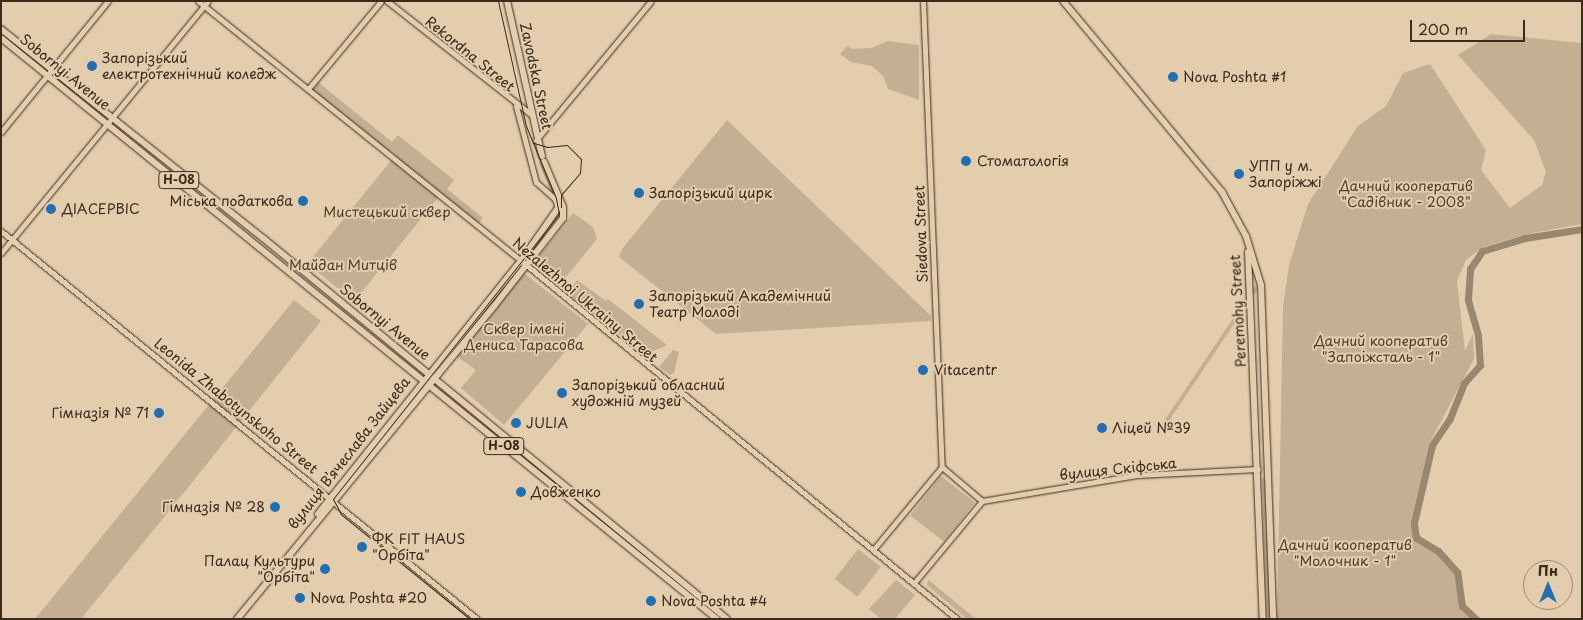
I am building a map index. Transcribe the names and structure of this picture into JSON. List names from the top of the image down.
{
  "streets": {
    "main road": [
      "Sobornyi Avenue",
      "Zavodska Street",
      "Н-08",
      "Peremohy Street",
      "вулиця Вʼячеслава Зайцева"
    ],
    "street": [
      "Rekordna Street",
      "Siedova Street",
      "Nezalezhnoi Ukrainy Street",
      "Leonida Zhabotynskoho Street",
      "вулиця Скіфська"
    ]
  },
  "crossings": [
    ["Rekordna Street", "Zavodska Street"],
    ["Rekordna Street", "вулиця Вʼячеслава Зайцева"],
    ["Sobornyi Avenue", "вулиця Вʼячеслава Зайцева"],
    ["Zavodska Street", "вулиця Вʼячеслава Зайцева"],
    ["Nezalezhnoi Ukrainy Street", "вулиця Вʼячеслава Зайцева"],
    ["Peremohy Street", "вулиця Скіфська"],
    ["Leonida Zhabotynskoho Street", "вулиця Вʼячеслава Зайцева"]
  ],
  "parks": [
    "Дачний кооператив \"Садівник - 2008\"",
    "Мистецький сквер",
    "Майдан Митців",
    "Сквер імені Дениса Тарасова",
    "Дачний кооператив \"Запоіжсталь - 1\"",
    "Дачний кооператив \"Молочник - 1\""
  ],
  "places": [
    "Запорізький електротехнічний коледж",
    "Nova Poshta #1",
    "Стоматологія",
    "УПП у м. Запоріжжі",
    "Запорізький цирк",
    "Міська податкова",
    "ДІАСЕРВІС",
    "Запорізький Академічний Театр Молоді",
    "Vitacentr",
    "Запорізький обласний художній музей",
    "Гімназія № 71",
    "JULIA",
    "Ліцей №39",
    "Довженко",
    "Гімназія № 28",
    "ФК FIT HAUS \"Орбіта\"",
    "Палац Культури \"Орбіта\"",
    "Nova Poshta #20",
    "Nova Poshta #4"
  ],
  "scale_bar": "200 m",
  "north": "top"
}
